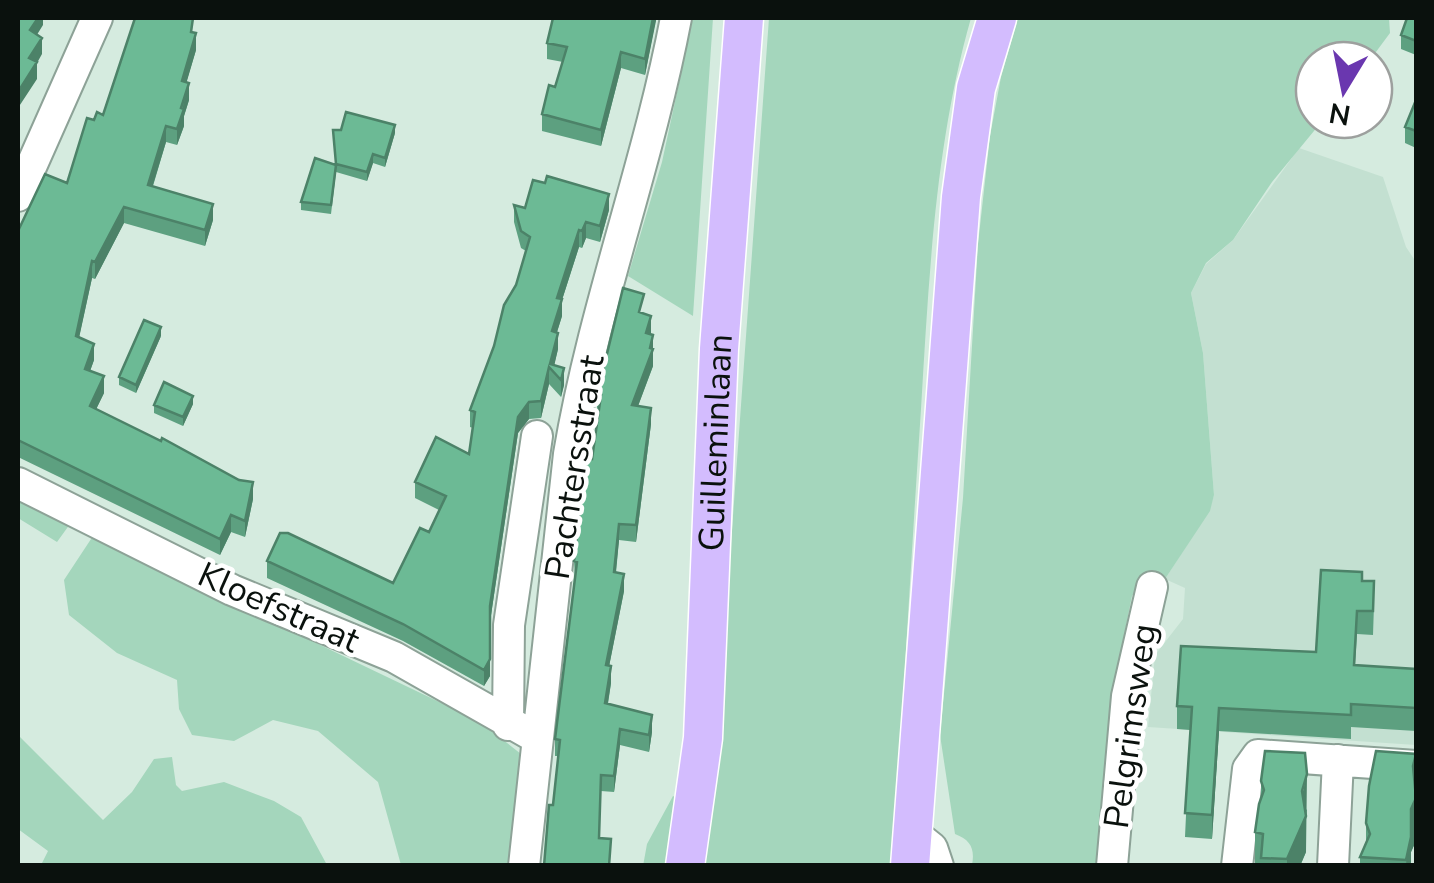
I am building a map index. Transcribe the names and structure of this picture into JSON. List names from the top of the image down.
{
  "streets": {
    "main road": ["Guilleminlaan"],
    "street": ["Pachtersstraat", "Kloefstraat", "Pelgrimsweg"]
  },
  "crossings": [
    ["Pachtersstraat", "Kloefstraat"]
  ],
  "north": "bottom"
}
